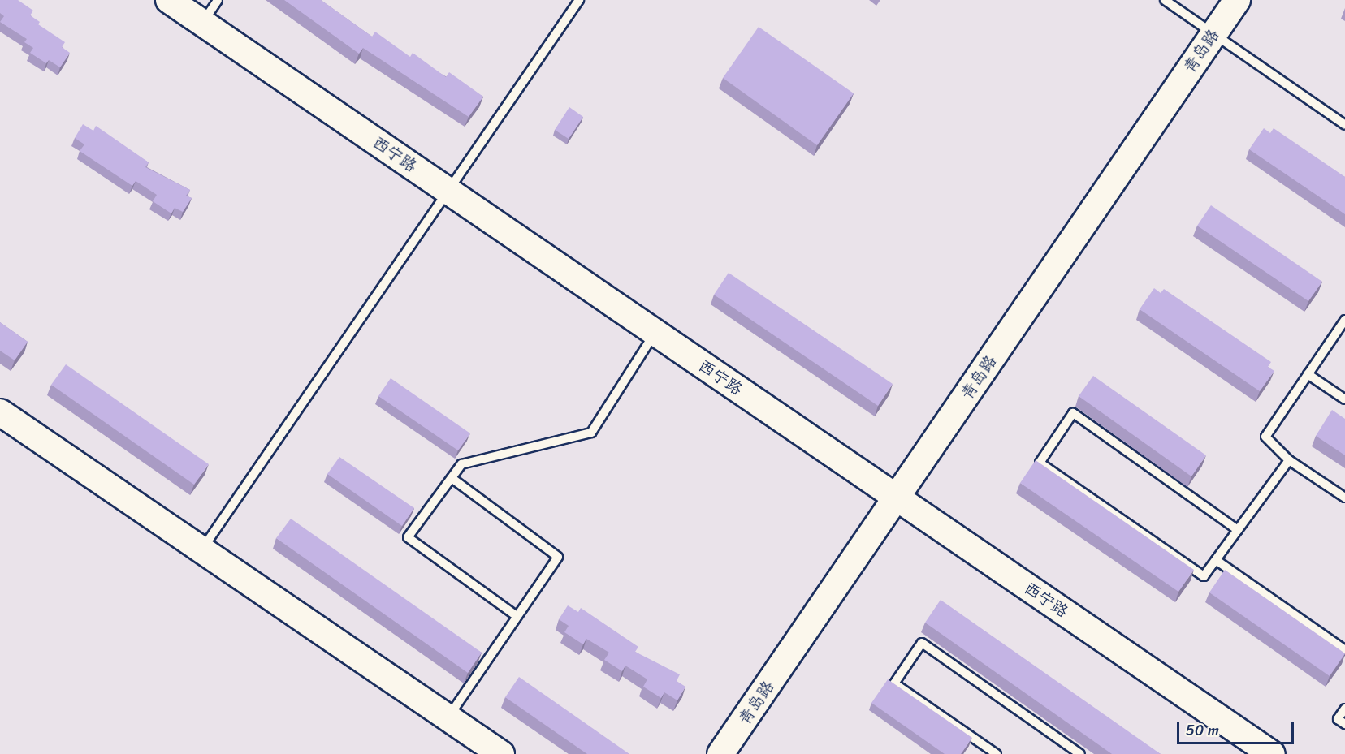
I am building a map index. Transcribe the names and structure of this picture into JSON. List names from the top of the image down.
{
  "streets": {
    "street": ["青岛路", "西宁路"]
  },
  "crossings": [
    ["青岛路", "西宁路"]
  ],
  "scale_bar": "50 m"
}
